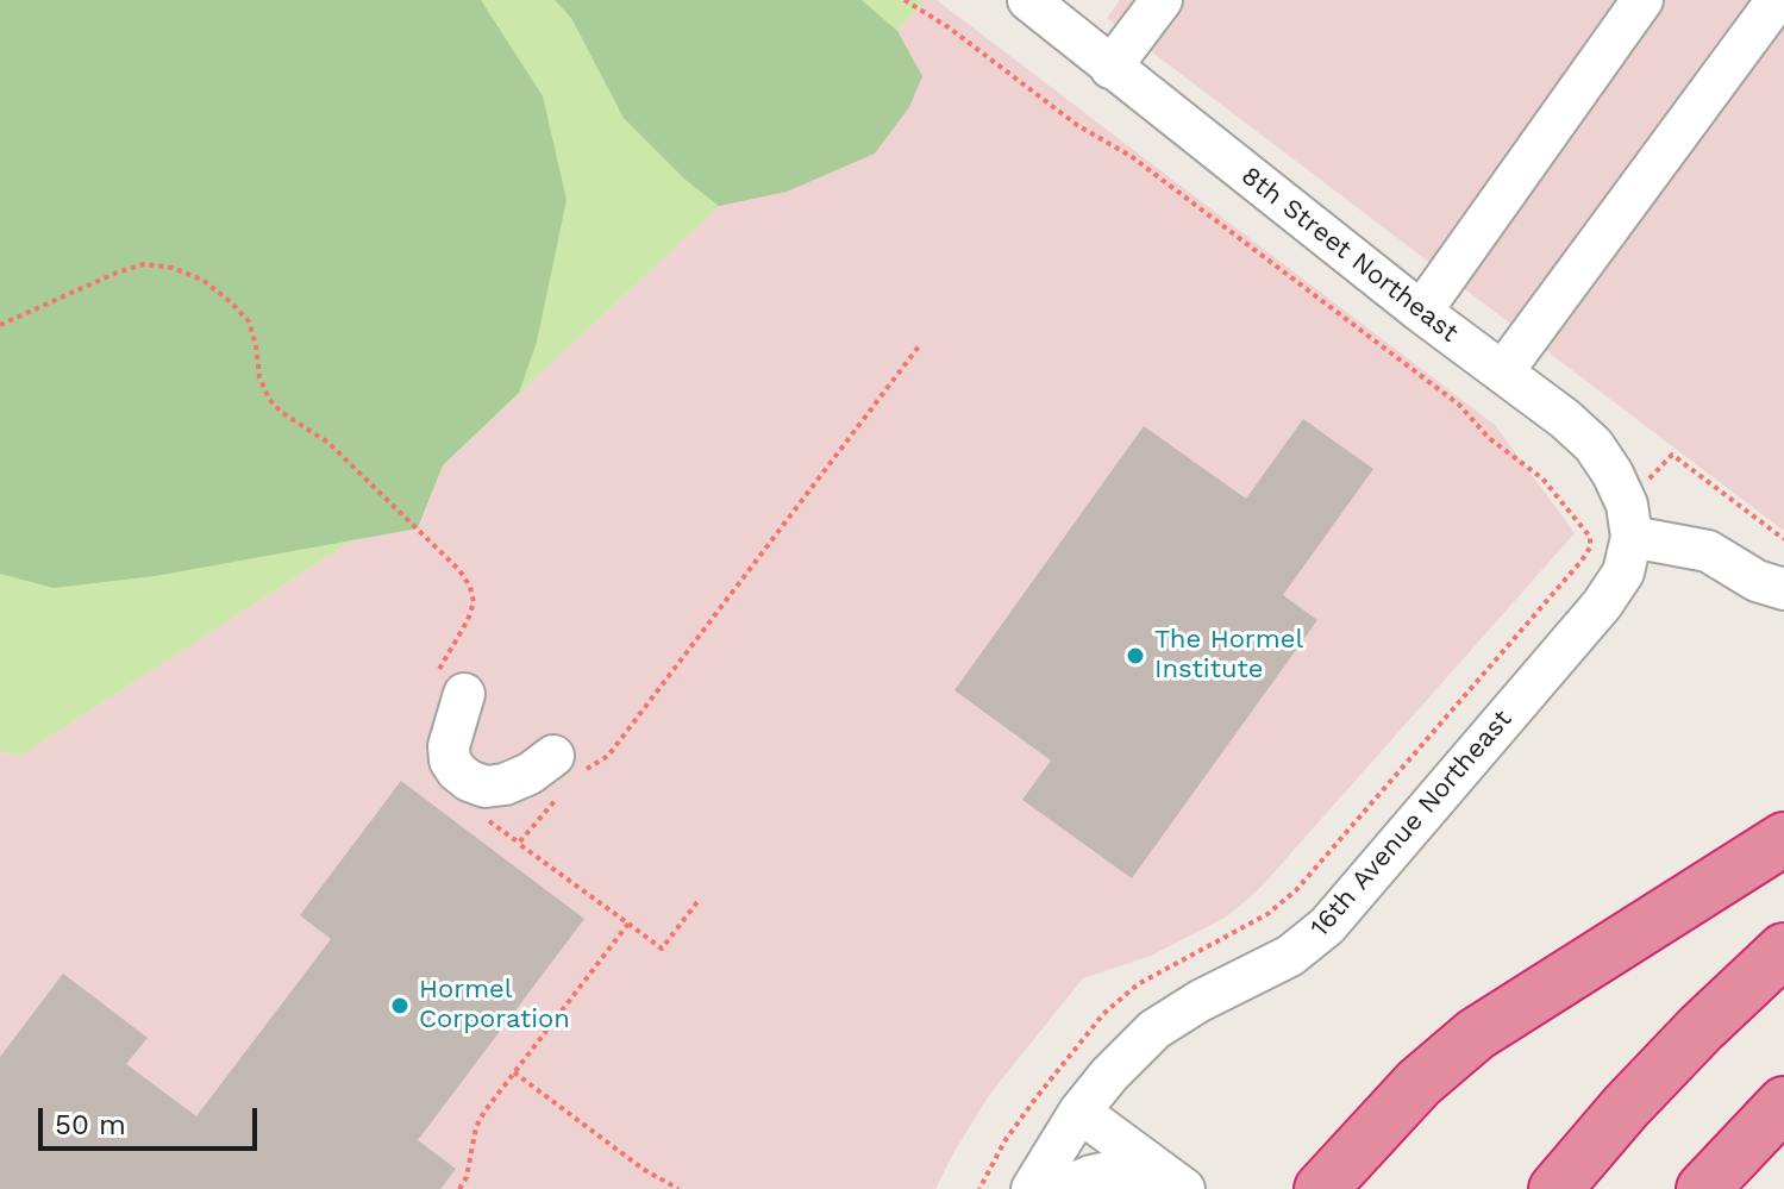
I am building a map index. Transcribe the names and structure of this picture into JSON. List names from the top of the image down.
{
  "streets": {
    "street": ["8th Street Northeast", "16th Avenue Northeast"]
  },
  "crossings": [
    ["8th Street Northeast", "16th Avenue Northeast"]
  ],
  "places": ["The Hormel Institute", "Hormel Corporation"],
  "scale_bar": "50 m"
}
